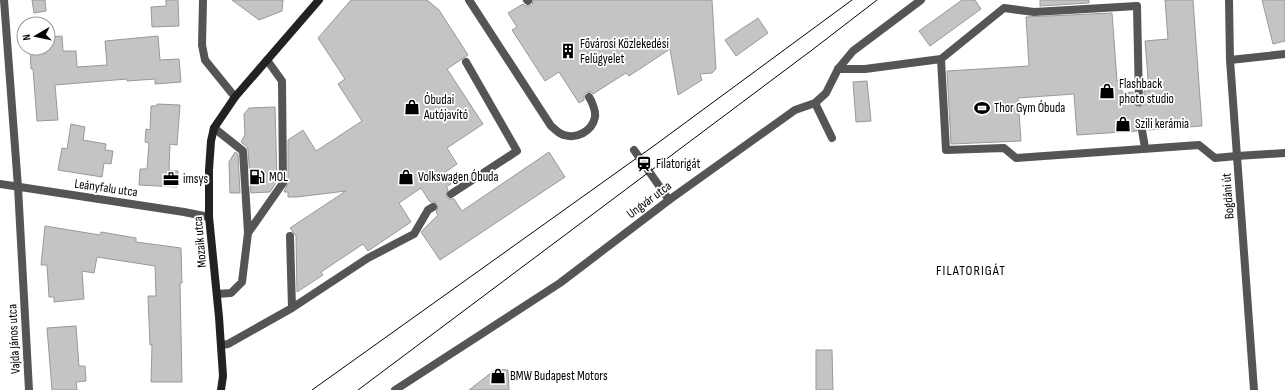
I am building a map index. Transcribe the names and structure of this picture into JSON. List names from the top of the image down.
{
  "streets": {
    "street": [
      "Leányfalu utca",
      "Bogdáni út",
      "Ungvár utca",
      "Mozaik utca",
      "Vajda János utca"
    ]
  },
  "crossings": [
    ["Leányfalu utca", "Mozaik utca"],
    ["Leányfalu utca", "Vajda János utca"]
  ],
  "districts": ["FILATORIGÁT"],
  "places": {
    "building": ["Fővárosi Közlekedési Felügyelet"],
    "shop": [
      "Flashback photo studio",
      "Óbudai Autójavító",
      "Szili kerámia",
      "Volkswagen Óbuda",
      "BMW Budapest Motors"
    ],
    "sports": ["Thor Gym Óbuda"],
    "station": ["Filatorigát"],
    "fuel station": ["MOL"],
    "office": ["imsys"]
  },
  "north": "left"
}
